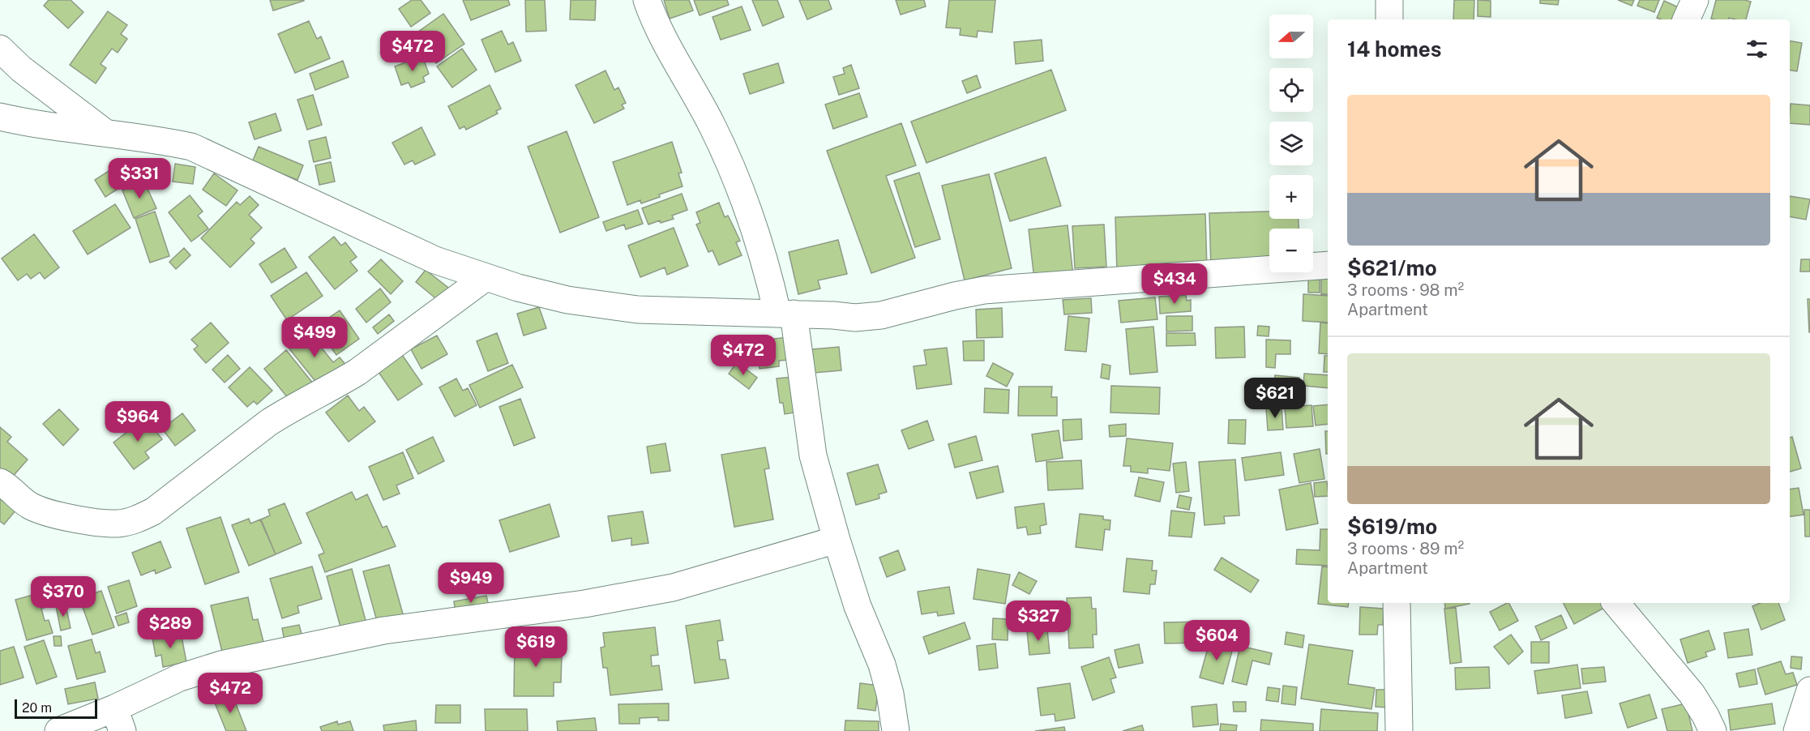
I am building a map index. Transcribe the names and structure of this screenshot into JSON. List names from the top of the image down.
{
  "scale_bar": "20 m",
  "north": "left",
  "page": {
    "map_buttons": ["+", "−"],
    "heading": "14 homes",
    "price": [
      "$472",
      "$331",
      "$434",
      "$499",
      "$472",
      "$621",
      "$964",
      "$949",
      "$370",
      "$327",
      "$289",
      "$604",
      "$619",
      "$472"
    ],
    "list": [
      {
        "name": "$621/mo",
        "note": "3 rooms · 98 m² · Apartment"
      },
      {
        "name": "$619/mo",
        "note": "3 rooms · 89 m² · Apartment"
      }
    ],
    "scale": "20 m"
  }
}
